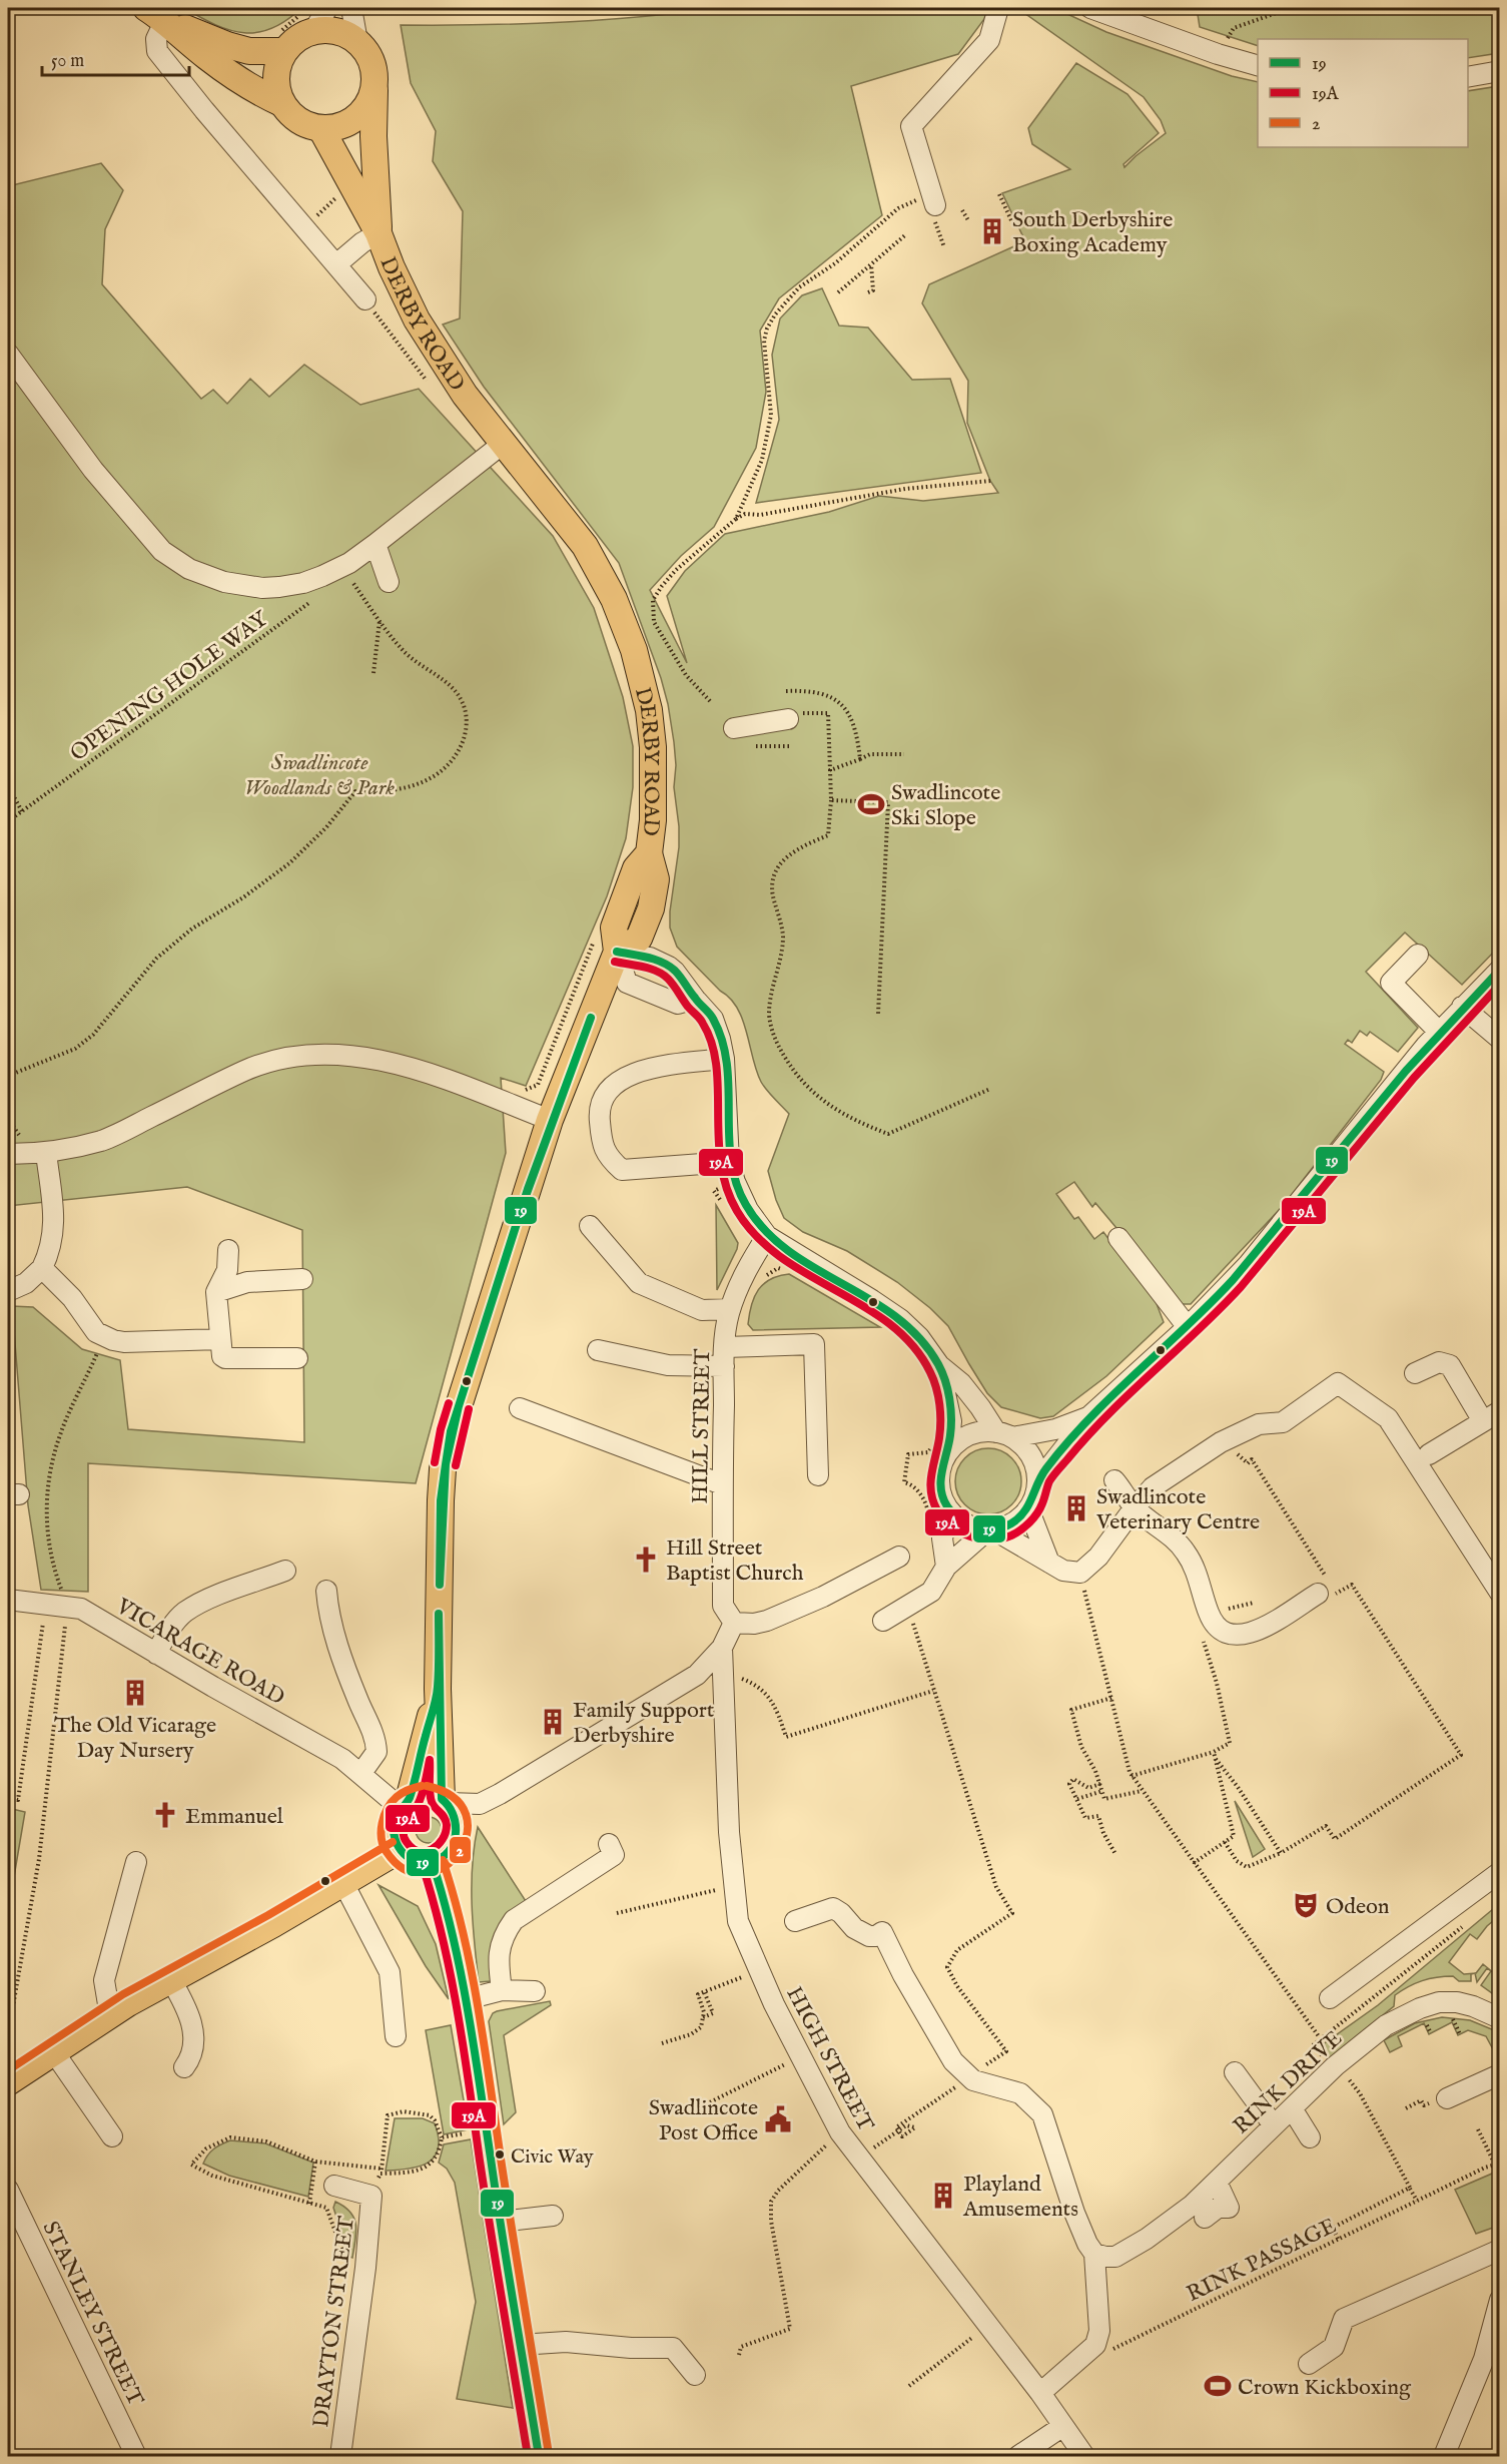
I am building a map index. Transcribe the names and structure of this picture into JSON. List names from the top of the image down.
{
  "streets": {
    "main road": ["DERBY ROAD"],
    "street": [
      "HILL STREET",
      "VICARAGE ROAD",
      "HIGH STREET",
      "RINK DRIVE",
      "STANLEY STREET",
      "DRAYTON STREET"
    ],
    "path": ["OPENING HOLE WAY", "RINK PASSAGE"]
  },
  "crossings": [
    ["DERBY ROAD", "VICARAGE ROAD"]
  ],
  "parks": ["Swadlincote Woodlands & Park"],
  "places": {
    "building": [
      "South Derbyshire Boxing Academy",
      "Swadlincote Veterinary Centre",
      "The Old Vicarage Day Nursery",
      "Family Support Derbyshire",
      "Playland Amusements"
    ],
    "sports": ["Swadlincote Ski Slope", "Crown Kickboxing"],
    "church": ["Hill Street Baptist Church", "Emmanuel"],
    "theatre": ["Odeon"],
    "public building": ["Swadlincote Post Office"],
    "other": ["Civic Way"]
  },
  "lines": ["transit line 19", "transit line 19A", "transit line 2"],
  "legend": ["19", "19A", "2"],
  "scale_bar": "50 m"
}
